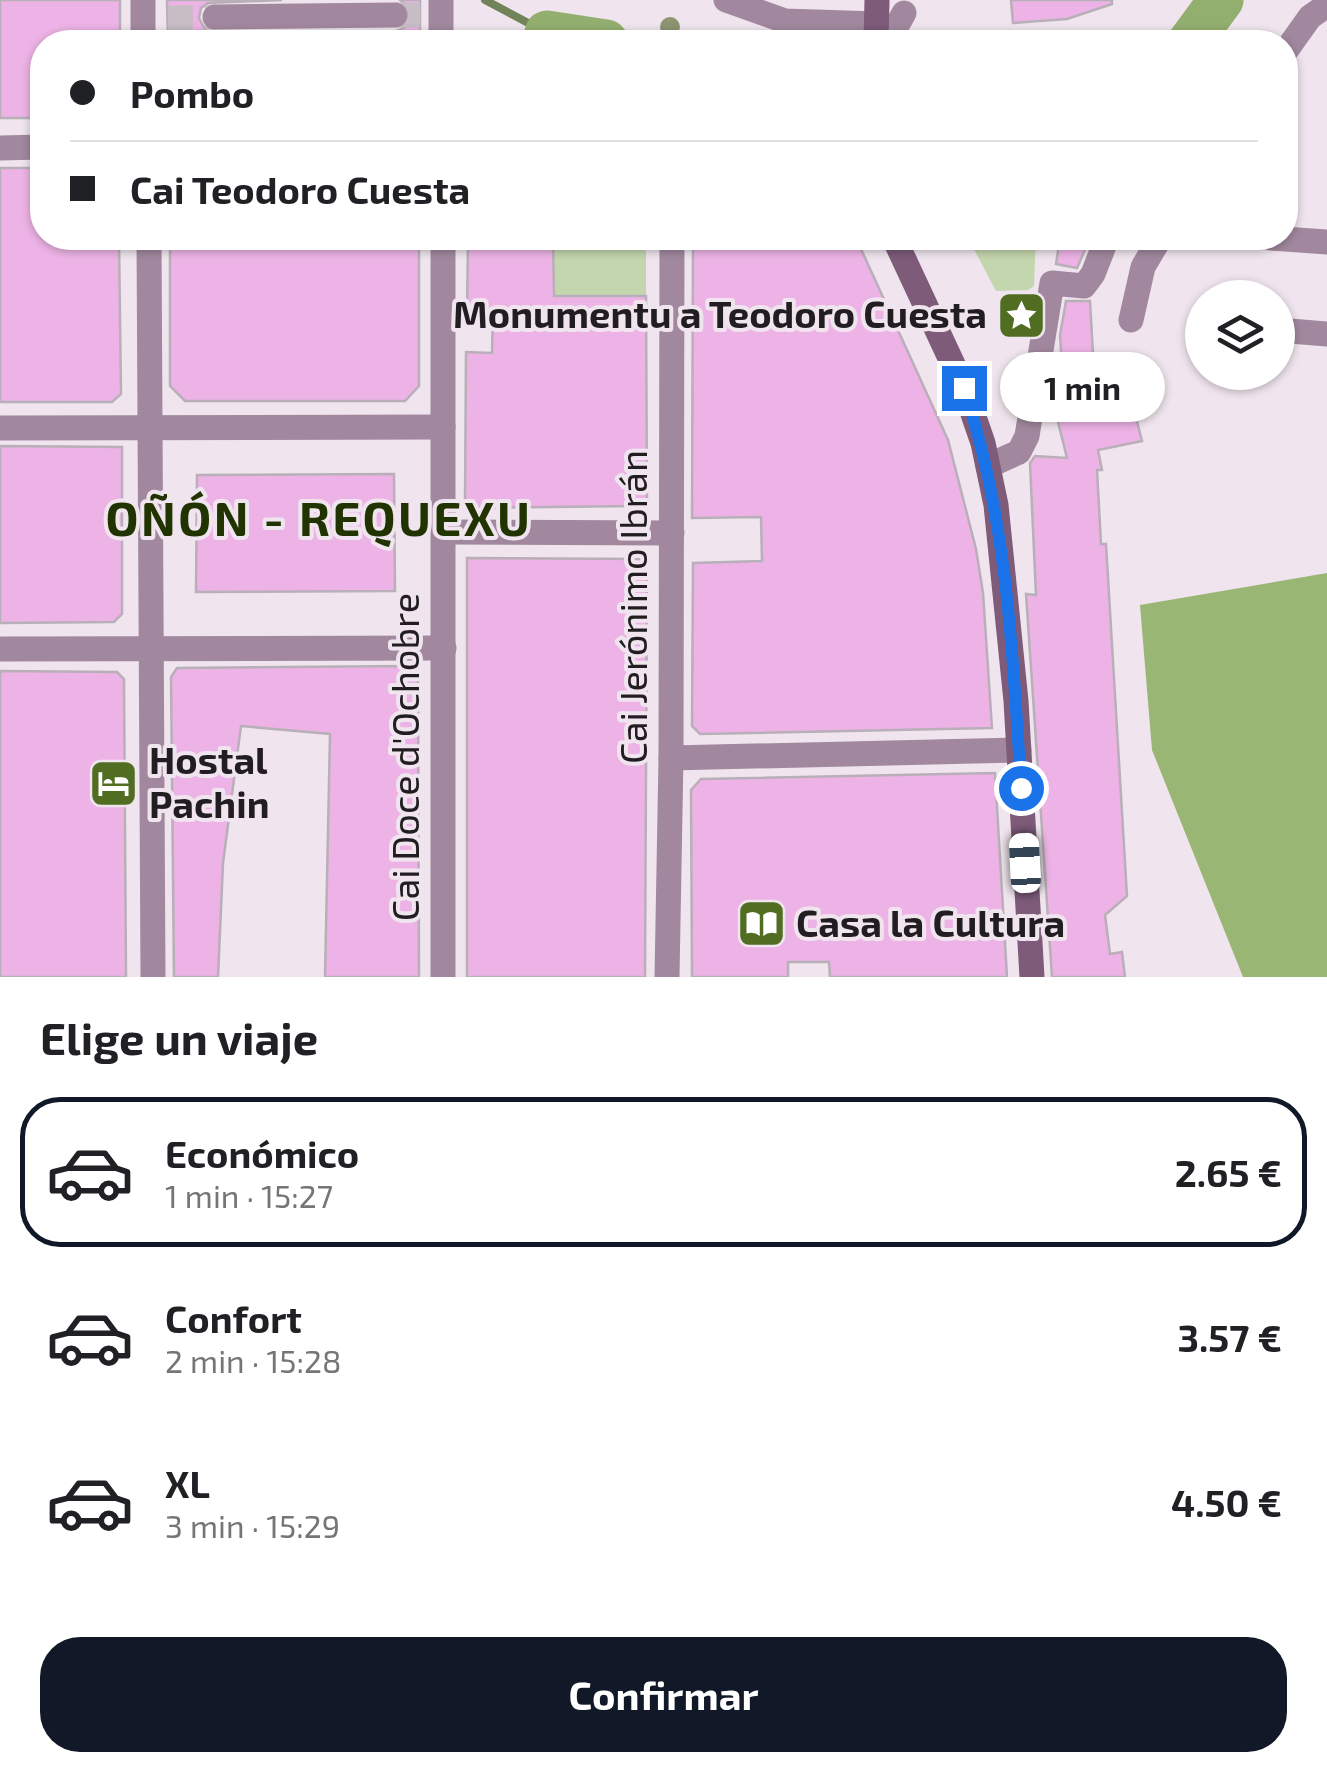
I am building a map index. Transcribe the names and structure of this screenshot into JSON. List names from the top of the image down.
{
  "streets": {
    "street": ["Cai Jerónimo Ibrán", "Cai Doce d'Ochobre"]
  },
  "districts": ["OÑÓN - REQUEXU"],
  "places": {
    "place": ["Monumentu a Teodoro Cuesta"],
    "hotel": ["Hostal Pachin"],
    "library": ["Casa la Cultura"]
  },
  "page": {
    "banner": ["Pombo", "Cai Teodoro Cuesta"],
    "bubble": "1 min",
    "heading": "Elige un viaje",
    "list": [
      {
        "name": "Económico",
        "note": "1 min · 15:27",
        "value": "2.65 €"
      },
      {
        "name": "Confort",
        "note": "2 min · 15:28",
        "value": "3.57 €"
      },
      {
        "name": "XL",
        "note": "3 min · 15:29",
        "value": "4.50 €"
      }
    ],
    "buttons": "Confirmar"
  }
}
